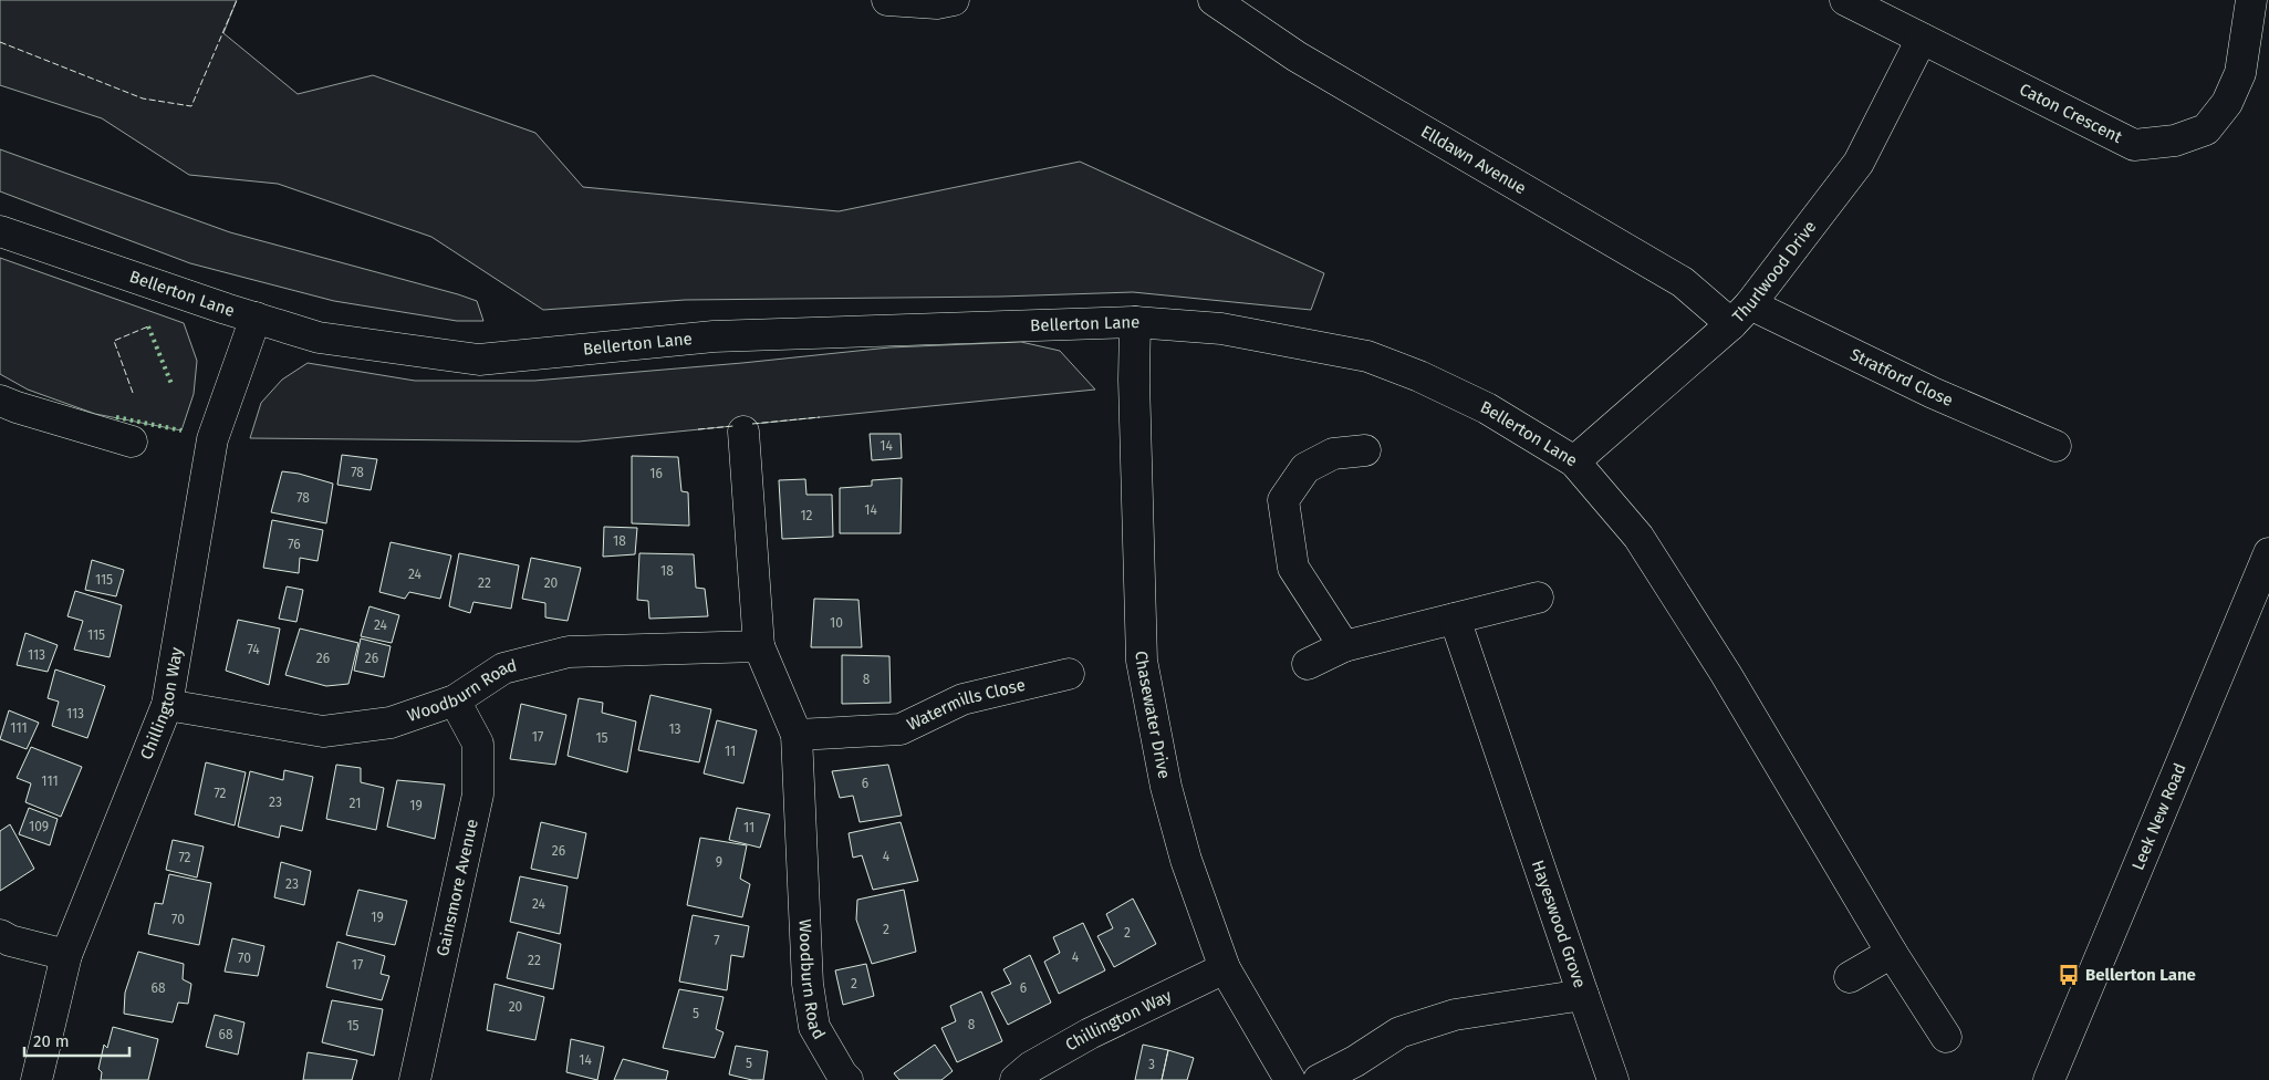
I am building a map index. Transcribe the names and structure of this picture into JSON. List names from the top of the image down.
{
  "streets": {
    "main road": [
      "Caton Crescent",
      "Elldawn Avenue",
      "Thurlwood Drive",
      "Bellerton Lane",
      "Stratford Close",
      "Woodburn Road",
      "Chillington Way",
      "Watermills Close",
      "Chasewater Drive",
      "Leek New Road",
      "Gainsmore Avenue",
      "Hayeswood Grove"
    ]
  },
  "crossings": [
    ["Caton Crescent", "Thurlwood Drive"],
    ["Elldawn Avenue", "Thurlwood Drive"],
    ["Elldawn Avenue", "Stratford Close"],
    ["Thurlwood Drive", "Bellerton Lane"],
    ["Thurlwood Drive", "Stratford Close"],
    ["Bellerton Lane", "Chillington Way"],
    ["Bellerton Lane", "Chasewater Drive"],
    ["Woodburn Road", "Chillington Way"],
    ["Woodburn Road", "Watermills Close"],
    ["Woodburn Road", "Gainsmore Avenue"],
    ["Chillington Way", "Chasewater Drive"]
  ],
  "places": {
    "bus stop": ["Bellerton Lane"]
  },
  "house_numbers": [
    "14",
    "78",
    "16",
    "78",
    "14",
    "12",
    "18",
    "76",
    "18",
    "24",
    "115",
    "22",
    "20",
    "10",
    "24",
    "115",
    "74",
    "113",
    "26",
    "26",
    "8",
    "113",
    "111",
    "13",
    "17",
    "15",
    "11",
    "111",
    "6",
    "72",
    "23",
    "21",
    "19",
    "109",
    "11",
    "26",
    "4",
    "72",
    "9",
    "23",
    "24",
    "19",
    "70",
    "2",
    "2",
    "7",
    "4",
    "70",
    "22",
    "17",
    "2",
    "68",
    "6",
    "20",
    "5",
    "8",
    "15",
    "68",
    "14",
    "5",
    "3"
  ],
  "scale_bar": "20 m"
}
